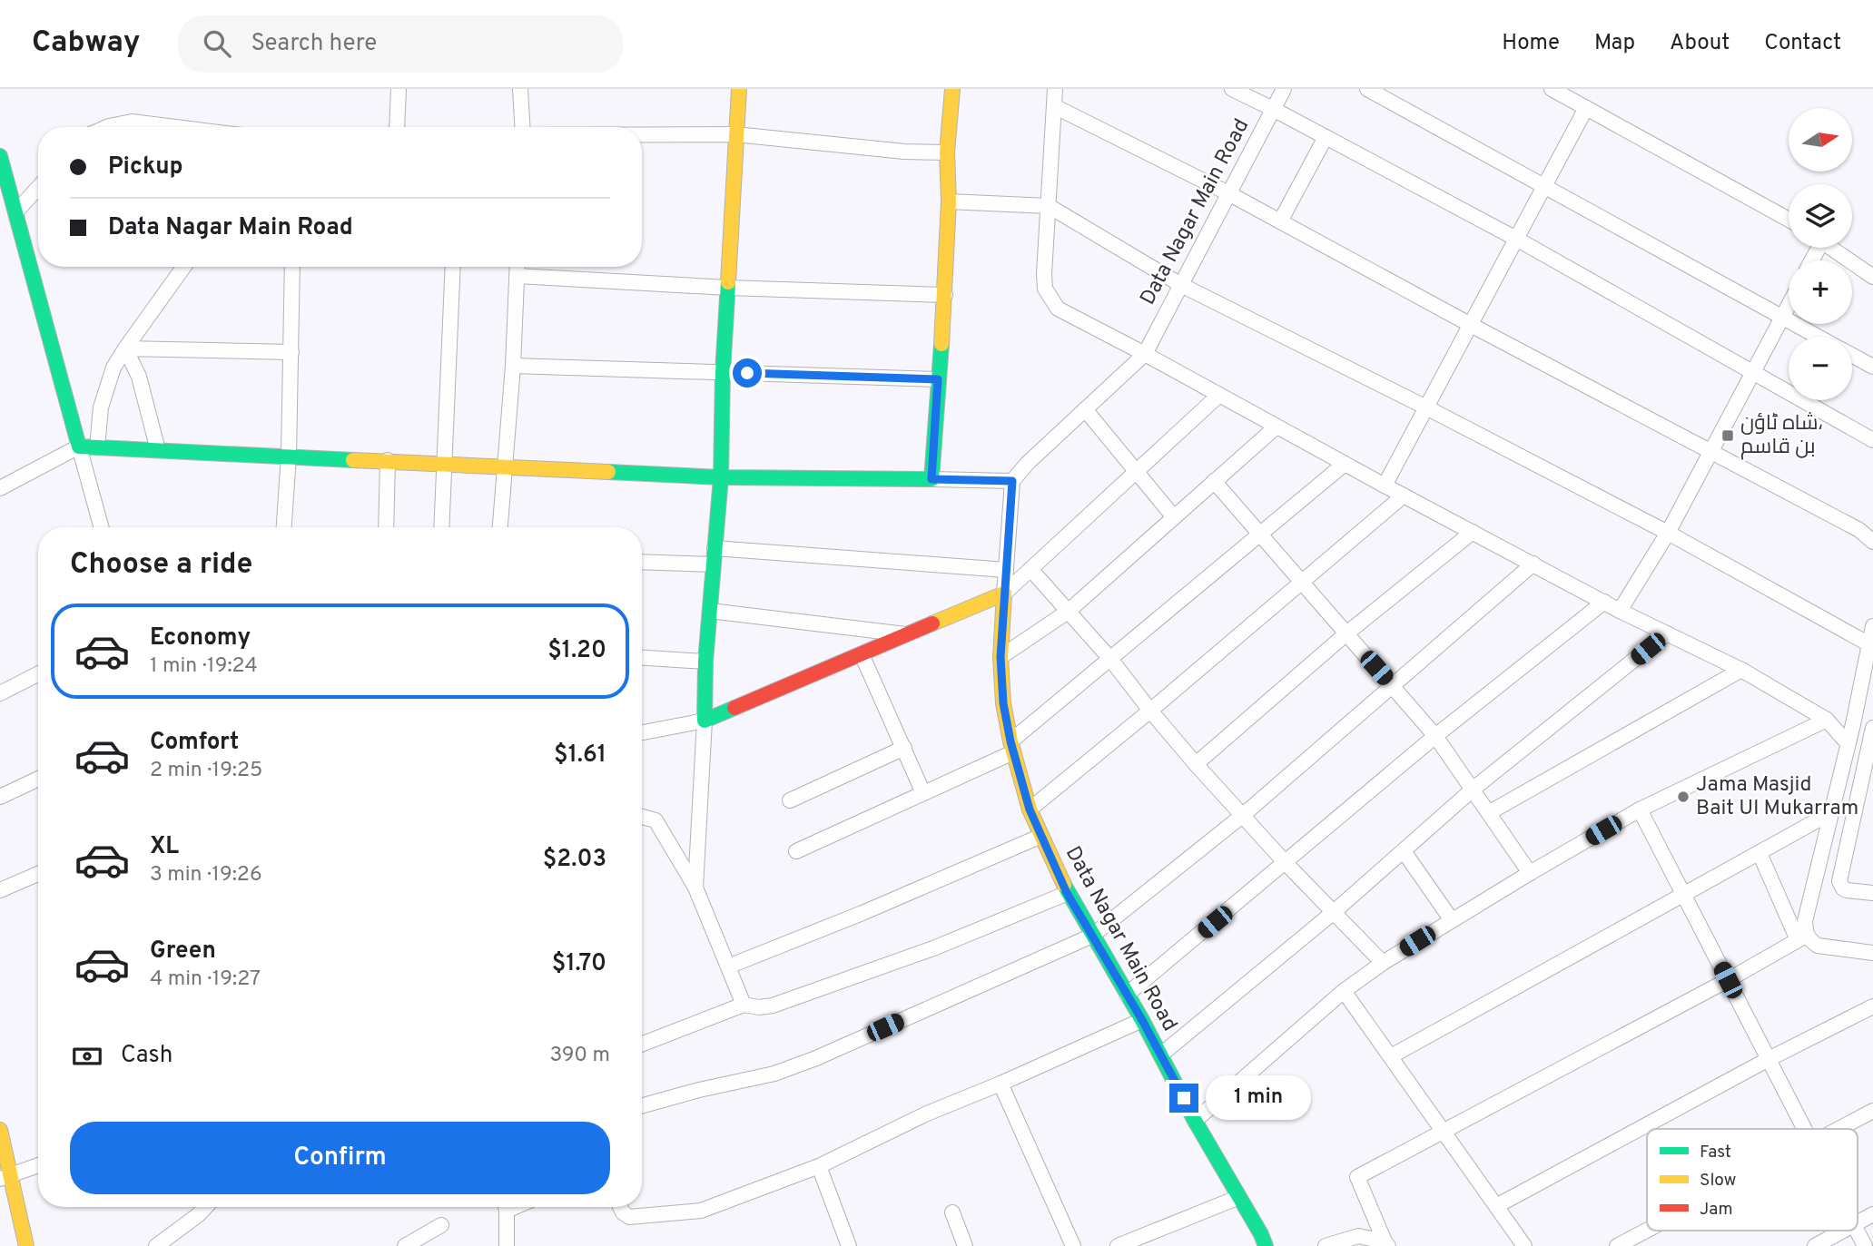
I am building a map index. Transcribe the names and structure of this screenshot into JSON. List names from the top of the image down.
{
  "streets": {
    "street": ["Data Nagar Main Road"]
  },
  "places": {
    "transit": ["شاہ ٹاؤن، بن قاسم"],
    "other": ["Jama Masjid Bait Ul Mukarram"]
  },
  "legend": ["Fast", "Slow", "Jam"],
  "north": "right",
  "page": {
    "header": "Cabway",
    "search": "Search here",
    "nav": [
      "Home",
      "Map",
      "About",
      "Contact"
    ],
    "map_buttons": ["+", "−"],
    "banner": ["Pickup", "Data Nagar Main Road"],
    "heading": "Choose a ride",
    "list": [
      {
        "name": "Economy",
        "note": "1 min · 19:24",
        "value": "$1.20"
      },
      {
        "name": "Comfort",
        "note": "2 min · 19:25",
        "value": "$1.61"
      },
      {
        "name": "XL",
        "note": "3 min · 19:26",
        "value": "$2.03"
      },
      {
        "name": "Green",
        "note": "4 min · 19:27",
        "value": "$1.70"
      }
    ],
    "pay": ["Cash", "390 m"],
    "bubble": "1 min",
    "buttons": "Confirm"
  }
}
